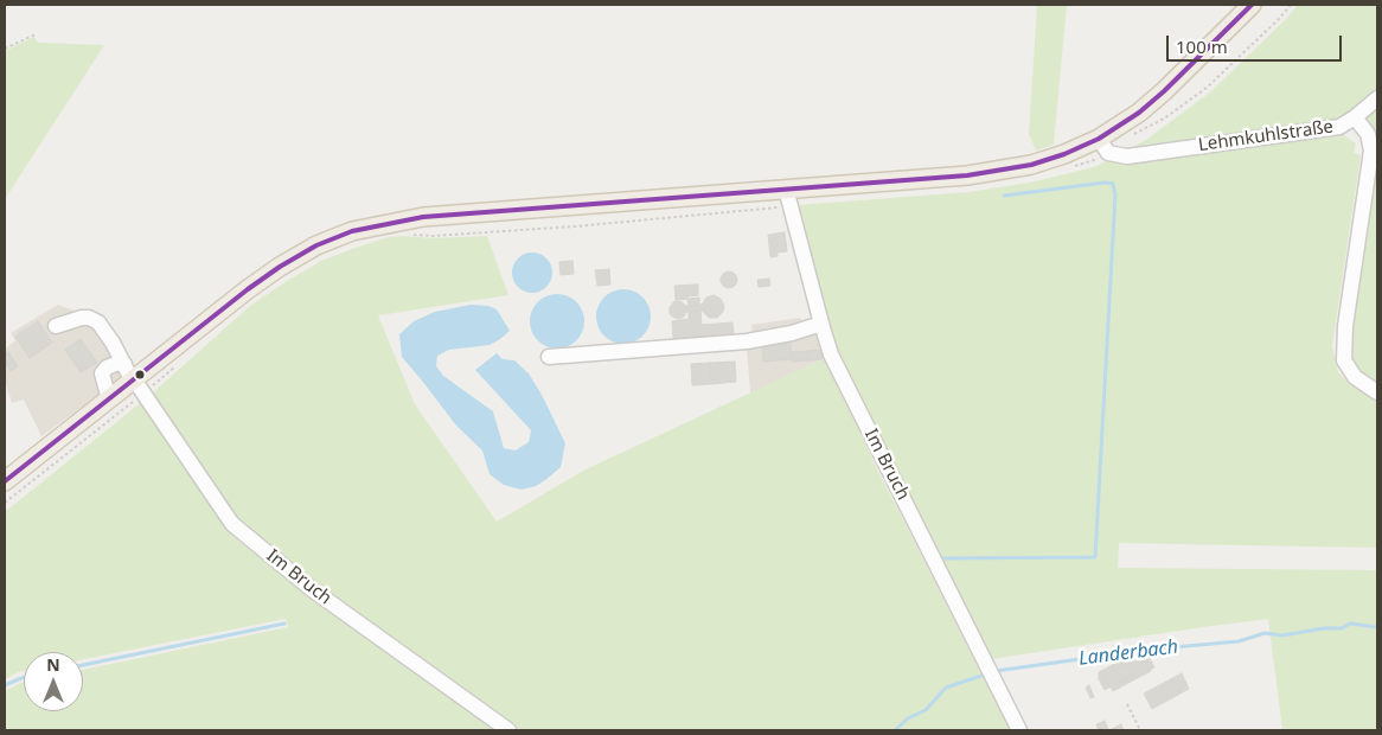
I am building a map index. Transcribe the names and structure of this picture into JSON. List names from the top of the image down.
{
  "streets": {
    "street": ["Lehmkuhlstraße", "Im Bruch"]
  },
  "water": ["Landerbach"],
  "scale_bar": "100 m",
  "north": "top"
}
